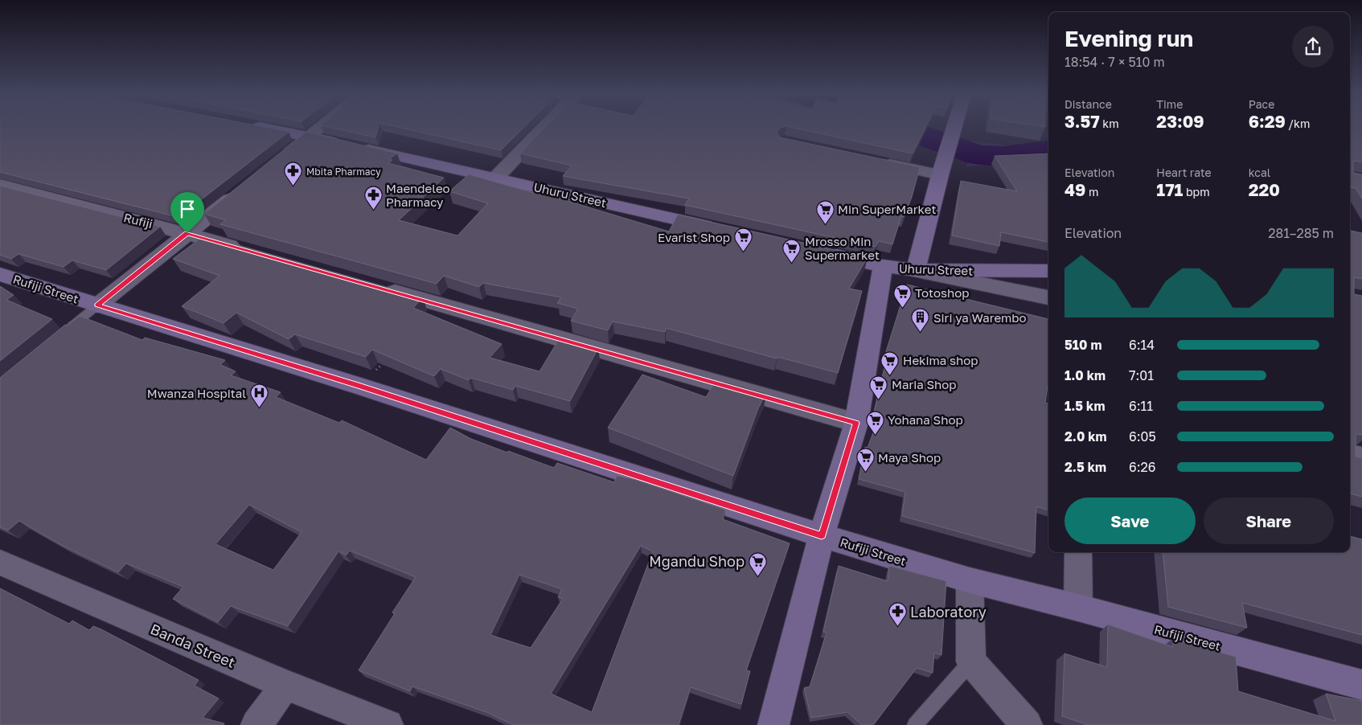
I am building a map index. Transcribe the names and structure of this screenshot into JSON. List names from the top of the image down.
{
  "streets": {
    "street": [
      "Uhuru Street",
      "Rufiji",
      "Rufiji Street",
      "Banda Street"
    ]
  },
  "places": {
    "pharmacy": ["Mbita Pharmacy", "Maendeleo Pharmacy", "Laboratory"],
    "supermarket": [
      "Min SuperMarket",
      "Evarist Shop",
      "Mrosso Min Supermarket",
      "Totoshop",
      "Hekima shop",
      "Maria Shop",
      "Yohana Shop",
      "Maya Shop",
      "Mgandu Shop"
    ],
    "building": ["Siri ya Warembo"],
    "hospital": ["Mwanza Hospital"]
  },
  "page": {
    "heading": ["Evening run", "18:54 · 7 × 510 m"],
    "stats": [
      ["Distance", "3.57 km"],
      ["Time", "23:09"],
      ["Pace", "6:29 /km"],
      ["Elevation", "49 m"],
      ["Heart rate", "171 bpm"],
      ["kcal", "220"]
    ],
    "chart": ["Elevation", "281–285 m"],
    "list": [
      {
        "name": "510 m",
        "note": "6:14"
      },
      {
        "name": "1.0 km",
        "note": "7:01"
      },
      {
        "name": "1.5 km",
        "note": "6:11"
      },
      {
        "name": "2.0 km",
        "note": "6:05"
      },
      {
        "name": "2.5 km",
        "note": "6:26"
      }
    ],
    "buttons": ["Save", "Share"]
  }
}
